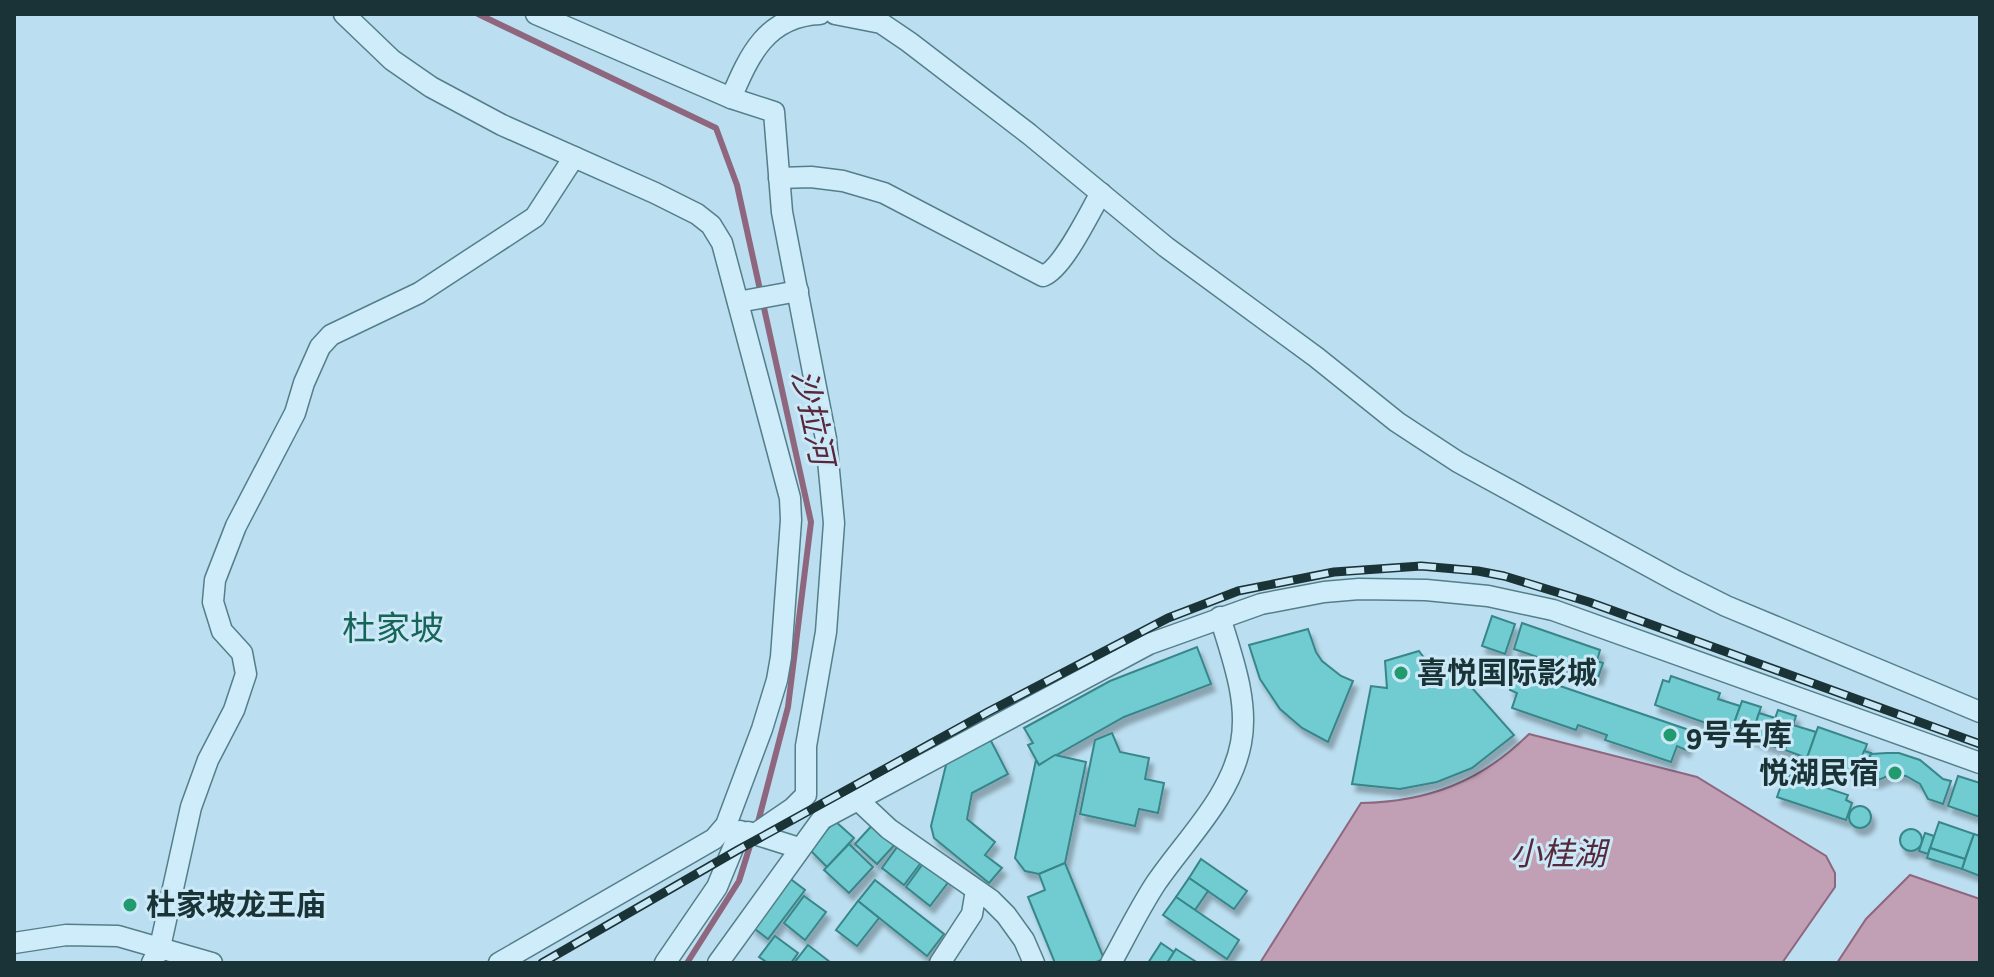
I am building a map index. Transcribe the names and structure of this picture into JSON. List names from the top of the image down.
{
  "districts": ["杜家坡"],
  "water": ["沙拉河", "小桂湖"],
  "places": [
    "喜悦国际影城",
    "9号车库",
    "悦湖民宿",
    "杜家坡龙王庙"
  ]
}
